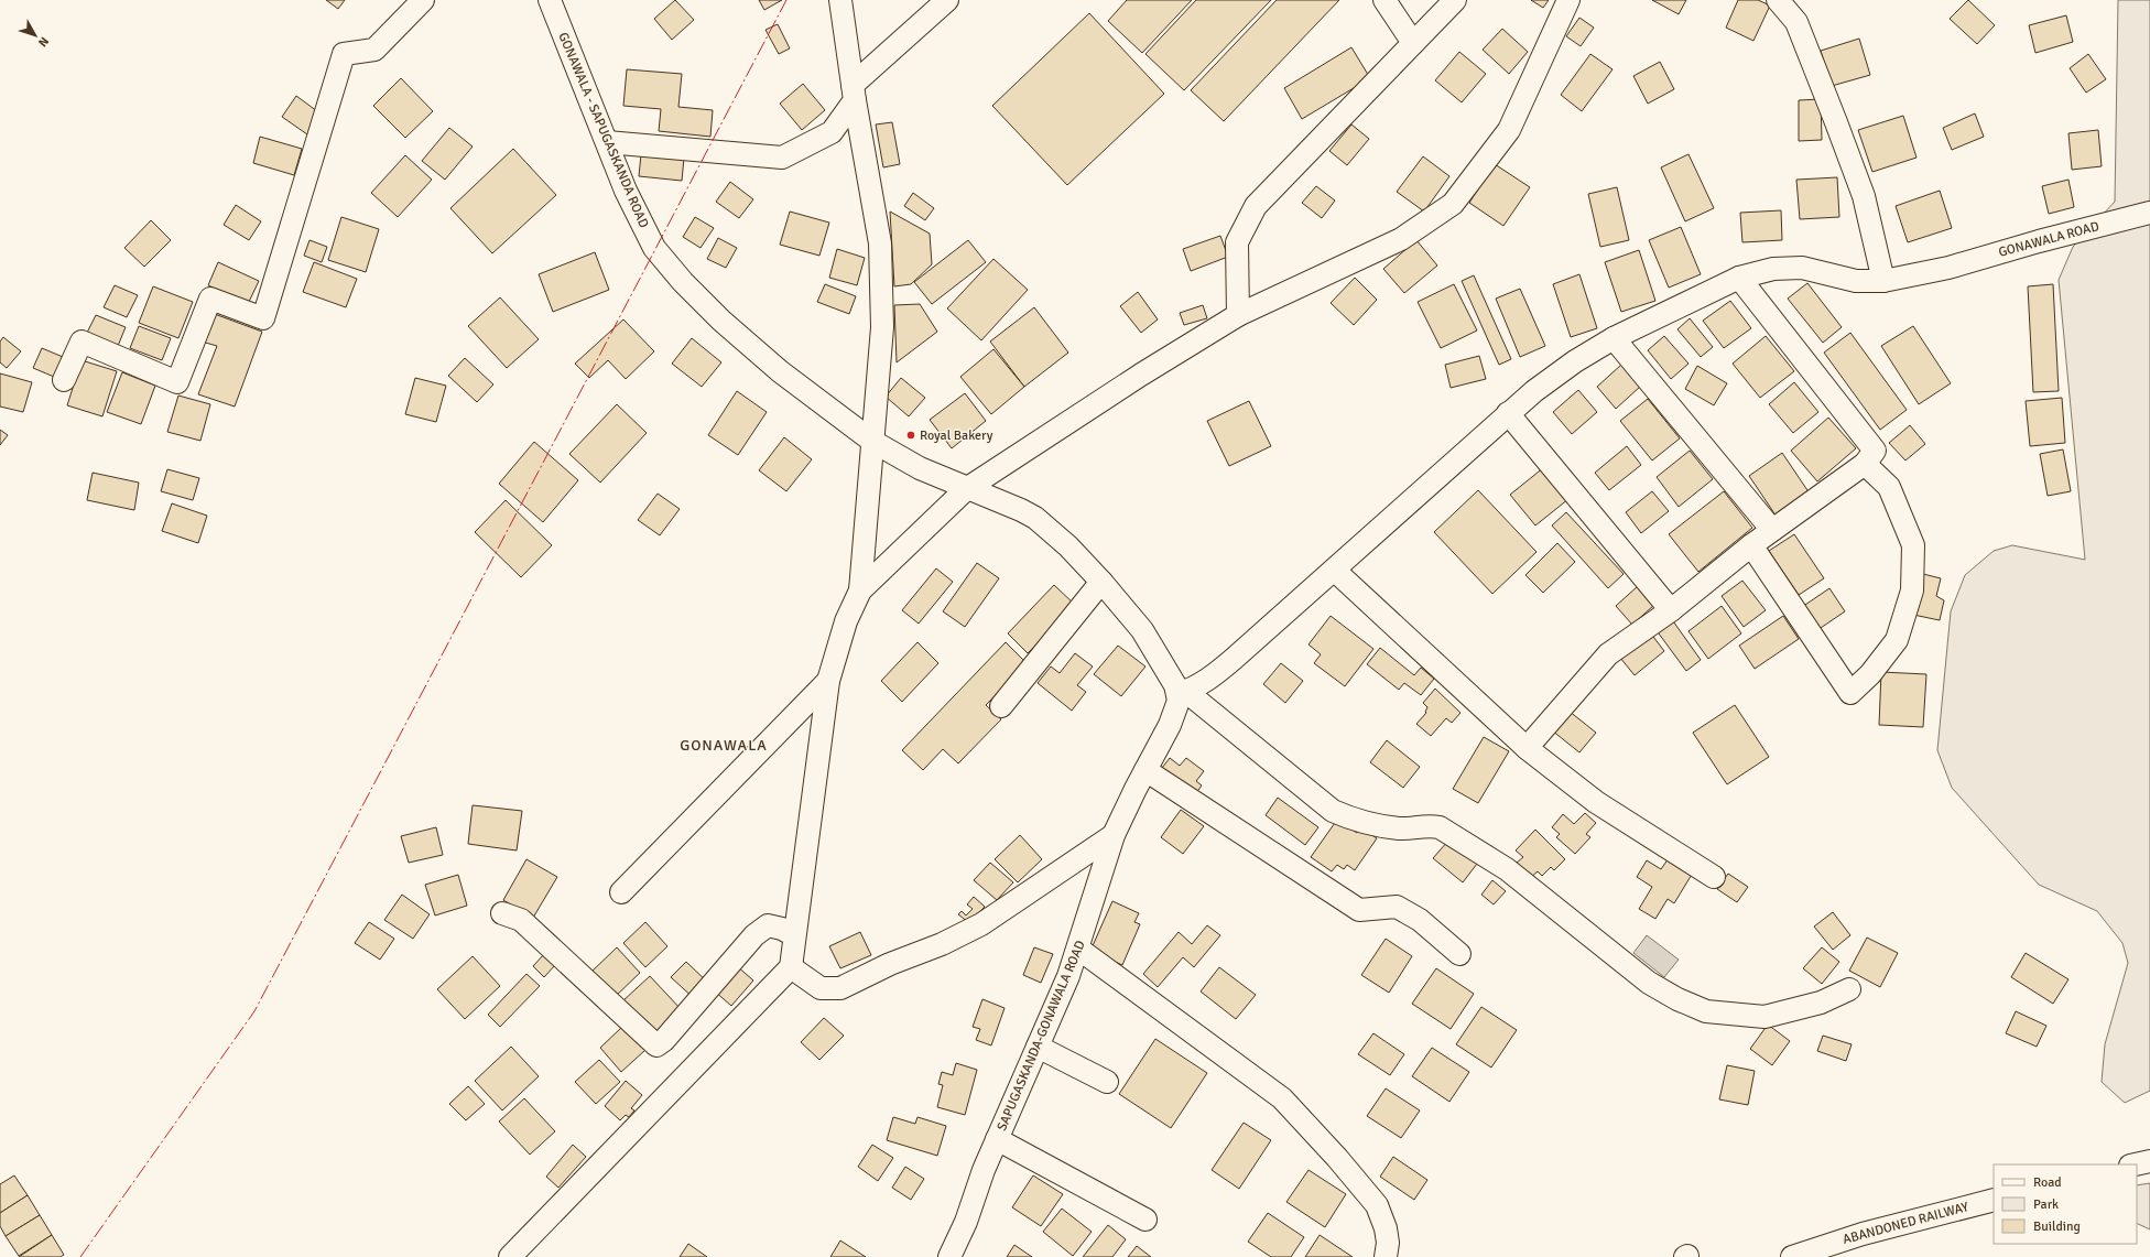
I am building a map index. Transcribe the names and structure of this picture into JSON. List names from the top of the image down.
{
  "streets": {
    "street": [
      "GONAWALA - SAPUGASKANDA ROAD",
      "GONAWALA ROAD",
      "SAPUGASKANDA-GONAWALA ROAD",
      "ABANDONED RAILWAY"
    ]
  },
  "crossings": [
    ["GONAWALA - SAPUGASKANDA ROAD", "GONAWALA ROAD"],
    ["GONAWALA - SAPUGASKANDA ROAD", "SAPUGASKANDA-GONAWALA ROAD"],
    ["GONAWALA ROAD", "SAPUGASKANDA-GONAWALA ROAD"]
  ],
  "districts": ["GONAWALA"],
  "places": ["Royal Bakery"],
  "legend": ["Road", "Park", "Building"],
  "north": "bottom right"
}
